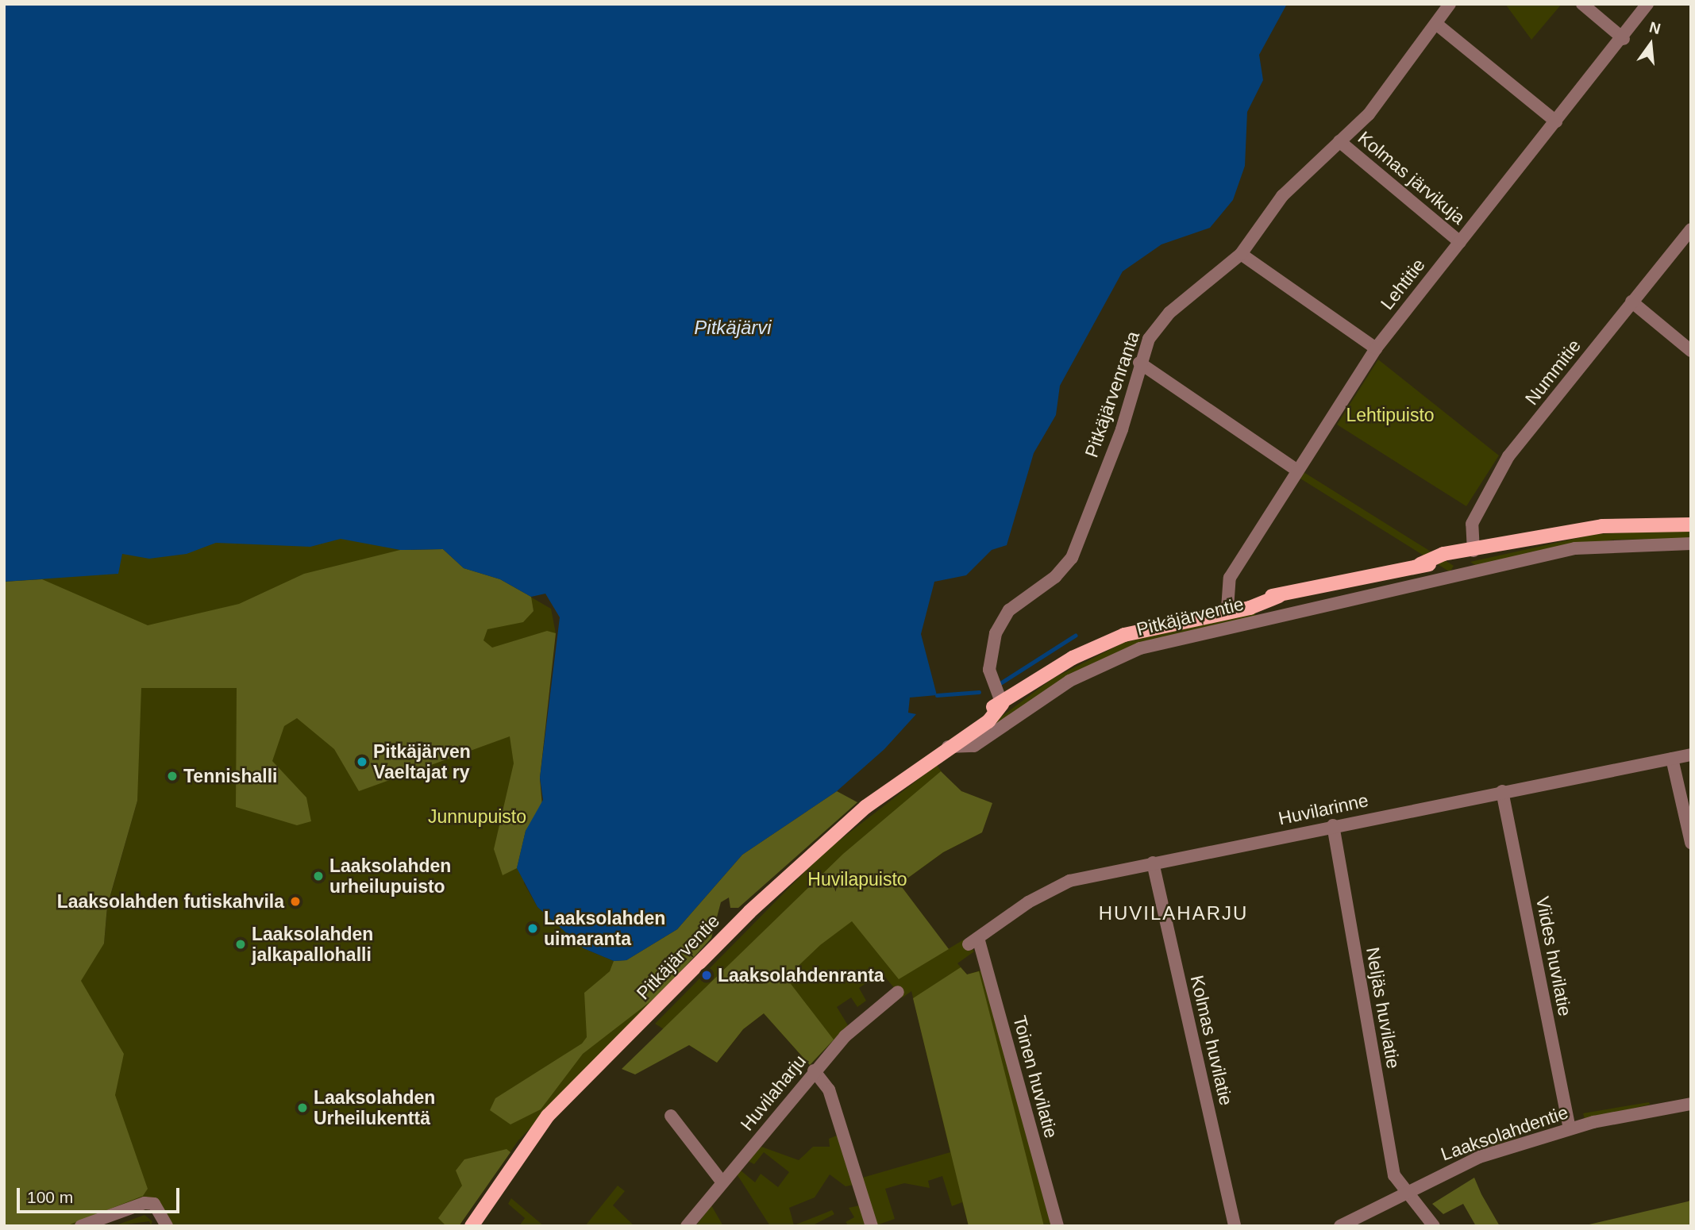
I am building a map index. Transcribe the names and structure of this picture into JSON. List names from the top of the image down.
{
  "streets": {
    "main road": ["Pitkäjärventie"],
    "street": [
      "Kolmas järvikuja",
      "Lehtitie",
      "Nummitie",
      "Pitkäjärvenranta",
      "Huvilarinne",
      "Viides huvilatie",
      "Neljäs huvilatie",
      "Kolmas huvilatie",
      "Toinen huvilatie",
      "Huvilaharju",
      "Laaksolahdentie"
    ]
  },
  "crossings": [
    ["Kolmas järvikuja", "Lehtitie"],
    ["Kolmas järvikuja", "Pitkäjärvenranta"],
    ["Lehtitie", "Pitkäjärventie"],
    ["Nummitie", "Pitkäjärventie"],
    ["Pitkäjärvenranta", "Pitkäjärventie"],
    ["Huvilarinne", "Viides huvilatie"],
    ["Huvilarinne", "Neljäs huvilatie"],
    ["Huvilarinne", "Kolmas huvilatie"],
    ["Huvilarinne", "Toinen huvilatie"],
    ["Viides huvilatie", "Laaksolahdentie"],
    ["Neljäs huvilatie", "Laaksolahdentie"]
  ],
  "districts": ["HUVILAHARJU"],
  "water": ["Pitkäjärvi"],
  "parks": ["Lehtipuisto", "Junnupuisto", "Huvilapuisto"],
  "places": [
    "Pitkäjärven Vaeltajat ry",
    "Tennishalli",
    "Laaksolahden urheilupuisto",
    "Laaksolahden futiskahvila",
    "Laaksolahden uimaranta",
    "Laaksolahden jalkapallohalli",
    "Laaksolahdenranta",
    "Laaksolahden Urheilukenttä"
  ],
  "scale_bar": "100 m",
  "north": "top"
}
